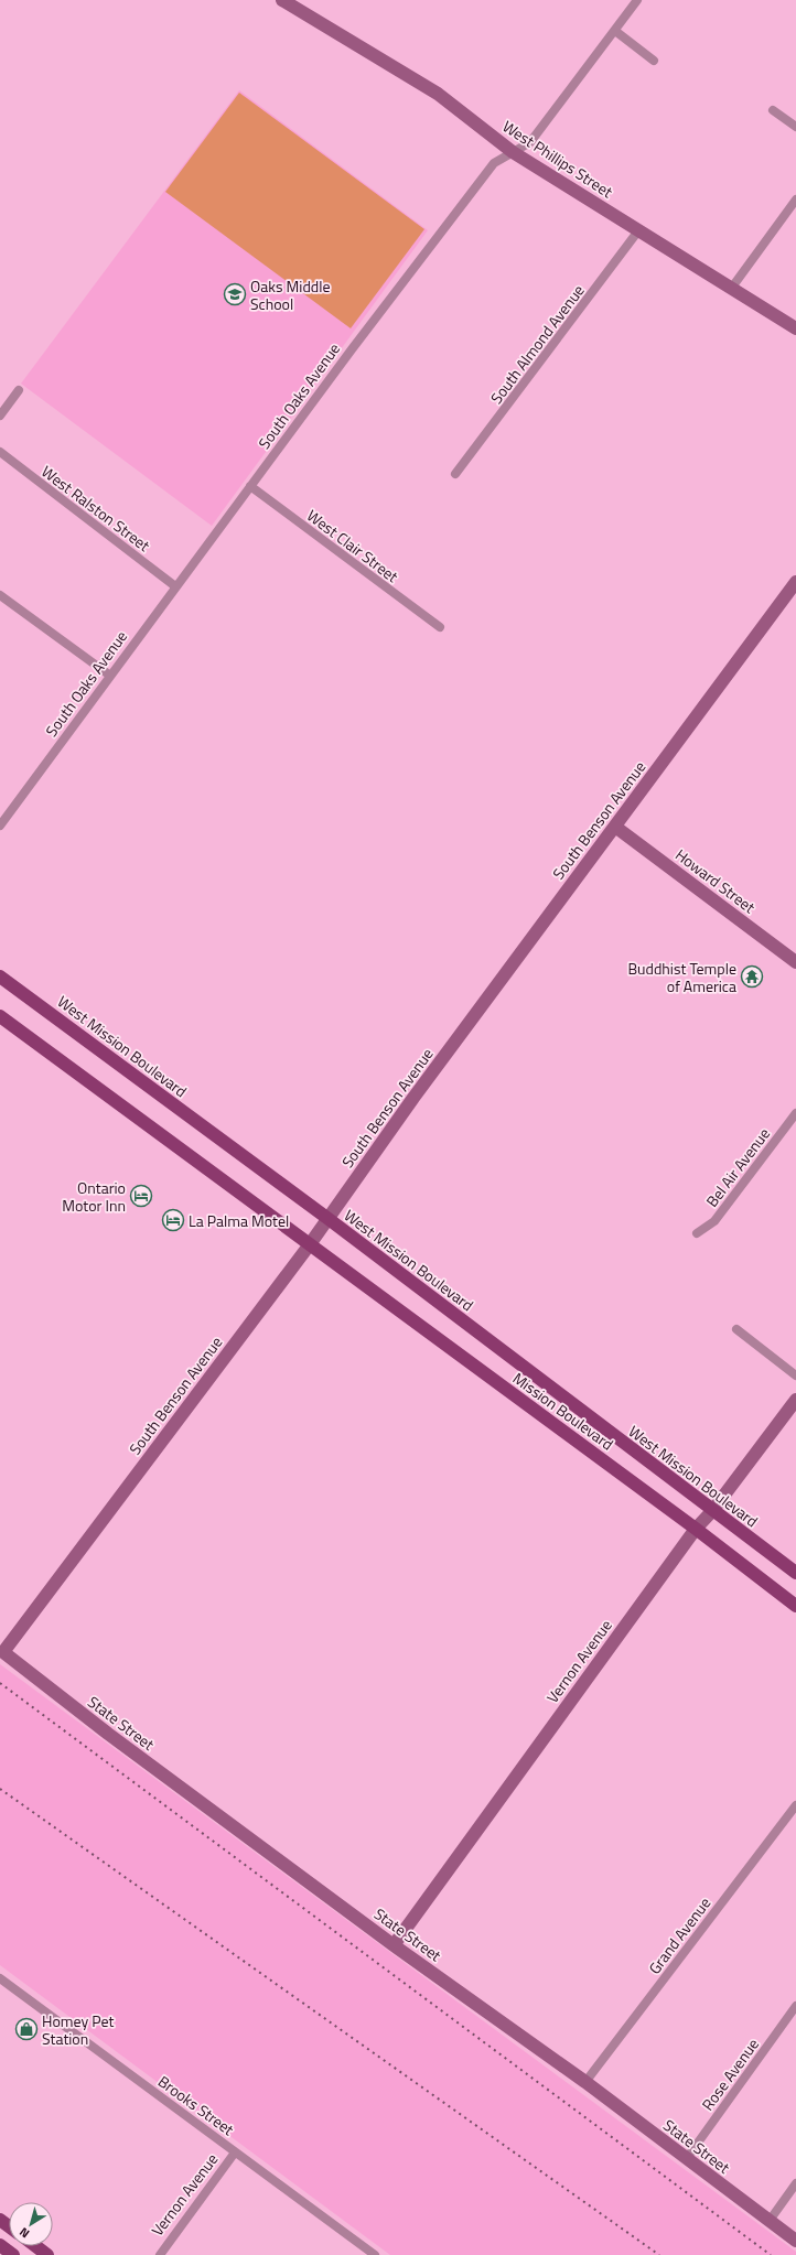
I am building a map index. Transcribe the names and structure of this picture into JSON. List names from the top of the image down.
{
  "streets": {
    "main road": ["West Mission Boulevard", "Mission Boulevard"],
    "street": [
      "West Phillips Street",
      "South Almond Avenue",
      "South Oaks Avenue",
      "West Ralston Street",
      "West Clair Street",
      "South Benson Avenue",
      "Howard Street",
      "Bel Air Avenue",
      "Vernon Avenue",
      "State Street",
      "Grand Avenue",
      "Rose Avenue",
      "Brooks Street"
    ]
  },
  "crossings": [
    ["West Phillips Street", "South Almond Avenue"],
    ["West Phillips Street", "South Oaks Avenue"],
    ["South Oaks Avenue", "West Ralston Street"],
    ["South Oaks Avenue", "West Clair Street"],
    ["South Benson Avenue", "Howard Street"],
    ["South Benson Avenue", "West Mission Boulevard"],
    ["South Benson Avenue", "Mission Boulevard"],
    ["South Benson Avenue", "State Street"],
    ["West Mission Boulevard", "Vernon Avenue"],
    ["Mission Boulevard", "Vernon Avenue"],
    ["Vernon Avenue", "State Street"],
    ["Vernon Avenue", "Brooks Street"],
    ["State Street", "Grand Avenue"],
    ["State Street", "Rose Avenue"]
  ],
  "places": {
    "school or university": ["Oaks Middle School"],
    "temple": ["Buddhist Temple of America"],
    "hotel": ["Ontario Motor Inn", "La Palma Motel"],
    "shop": ["Homey Pet Station"]
  },
  "north": "bottom left"
}
